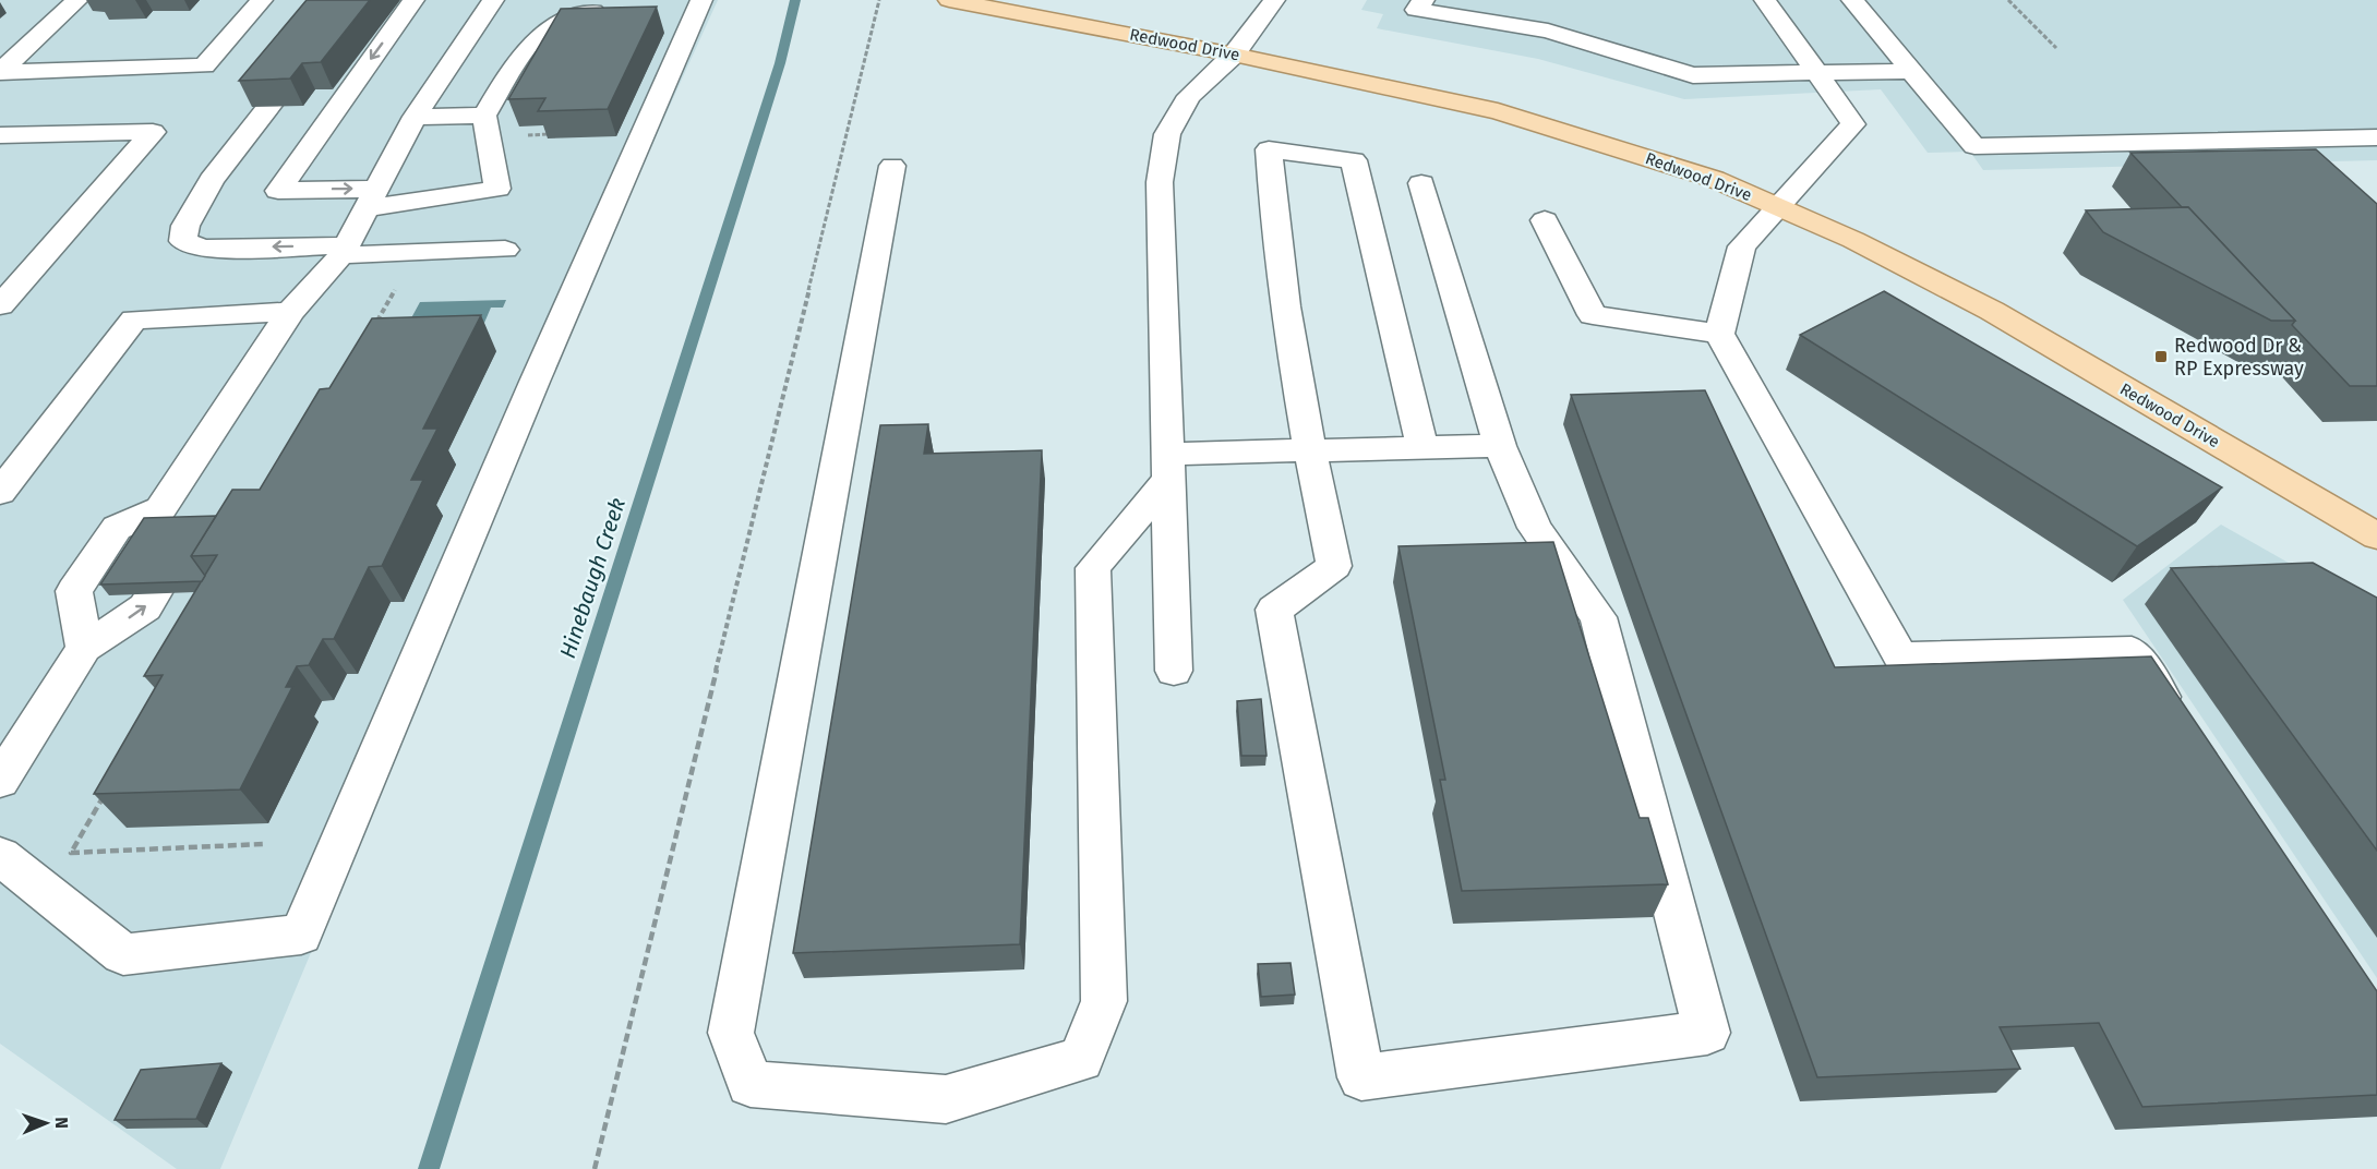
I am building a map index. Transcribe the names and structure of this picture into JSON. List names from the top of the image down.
{
  "streets": {
    "main road": ["Redwood Drive"]
  },
  "water": ["Hinebaugh Creek"],
  "places": {
    "transit": ["Redwood Dr & RP Expressway"]
  },
  "north": "right"
}
